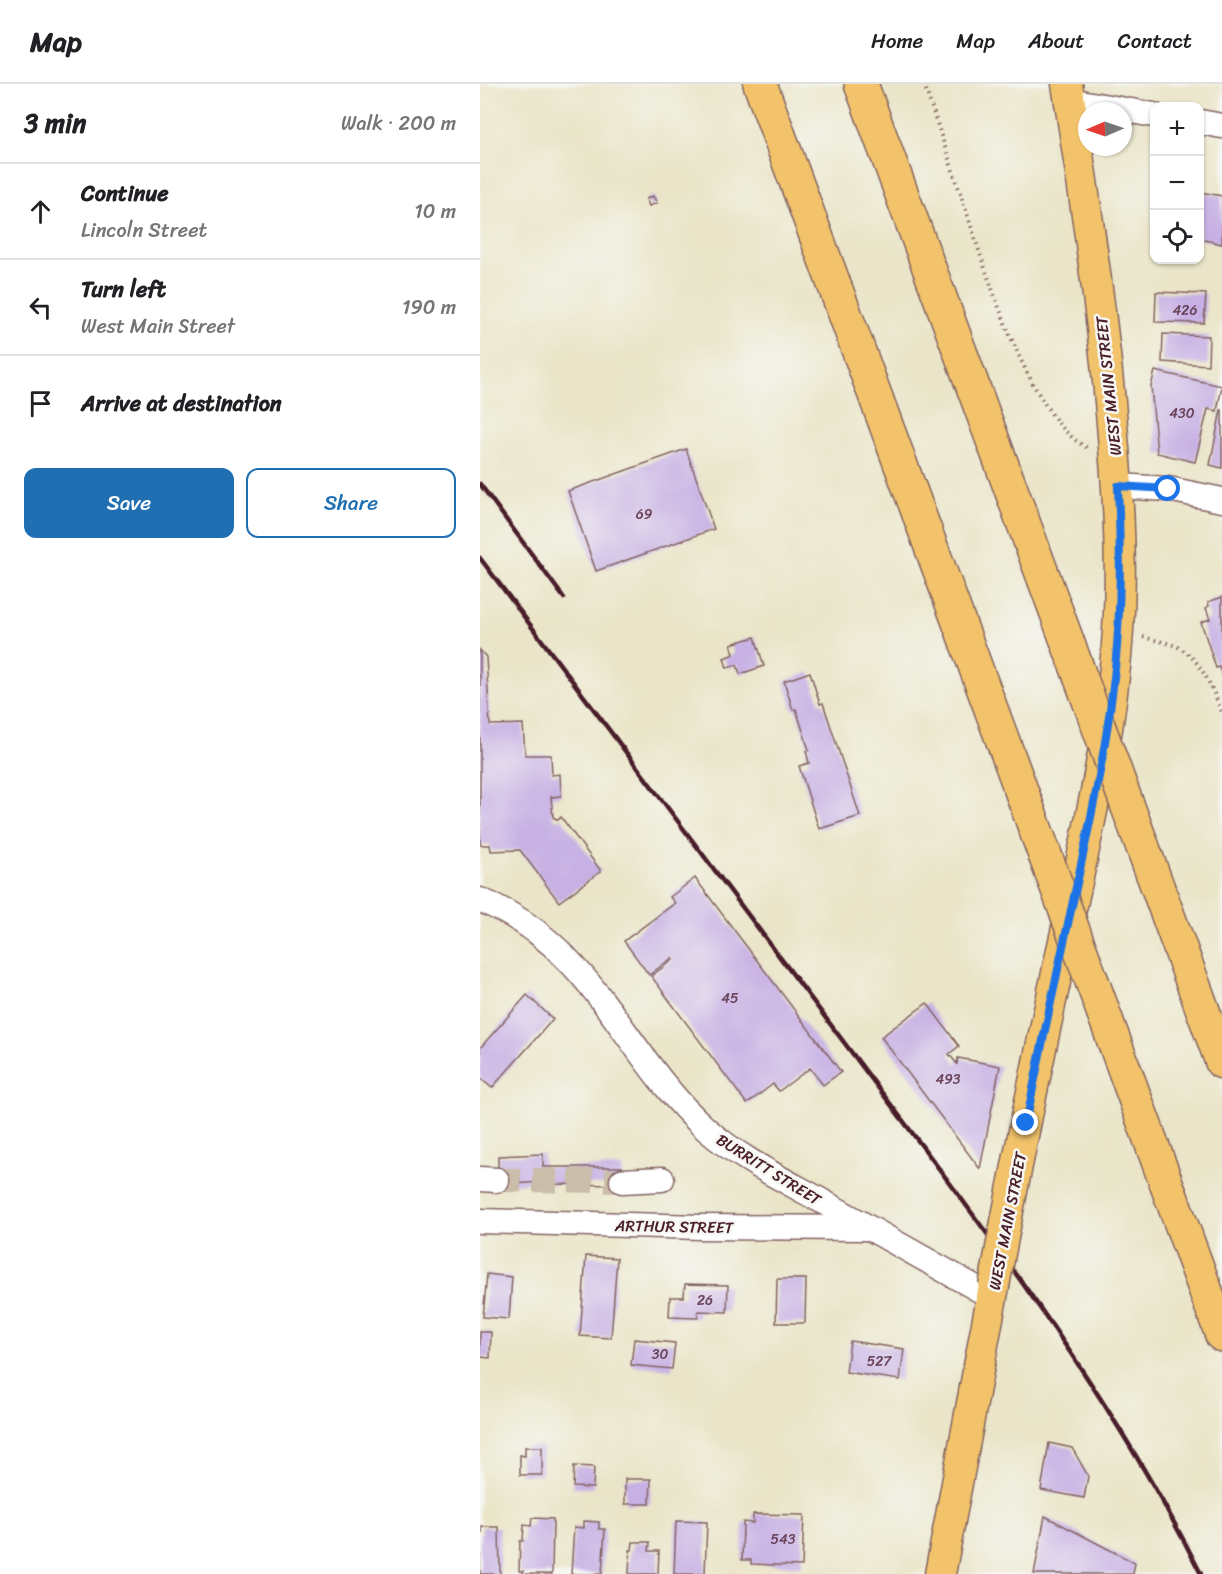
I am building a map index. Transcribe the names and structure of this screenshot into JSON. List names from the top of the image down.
{
  "streets": {
    "main road": ["WEST MAIN STREET"],
    "street": ["BURRITT STREET", "ARTHUR STREET"]
  },
  "crossings": [
    ["WEST MAIN STREET", "BURRITT STREET"],
    ["BURRITT STREET", "ARTHUR STREET"]
  ],
  "house_numbers": [
    "426",
    "430",
    "69",
    "45",
    "493",
    "26",
    "30",
    "527",
    "543"
  ],
  "north": "left",
  "page": {
    "header": "Map",
    "nav": [
      "Home",
      "Map",
      "About",
      "Contact"
    ],
    "heading": ["3 min", "Walk · 200 m"],
    "map_buttons": ["+", "−"],
    "list": [
      ["Continue", "Lincoln Street", "10 m"],
      ["Turn left", "West Main Street", "190 m"],
      "Arrive at destination"
    ],
    "buttons": ["Save", "Share"]
  }
}
